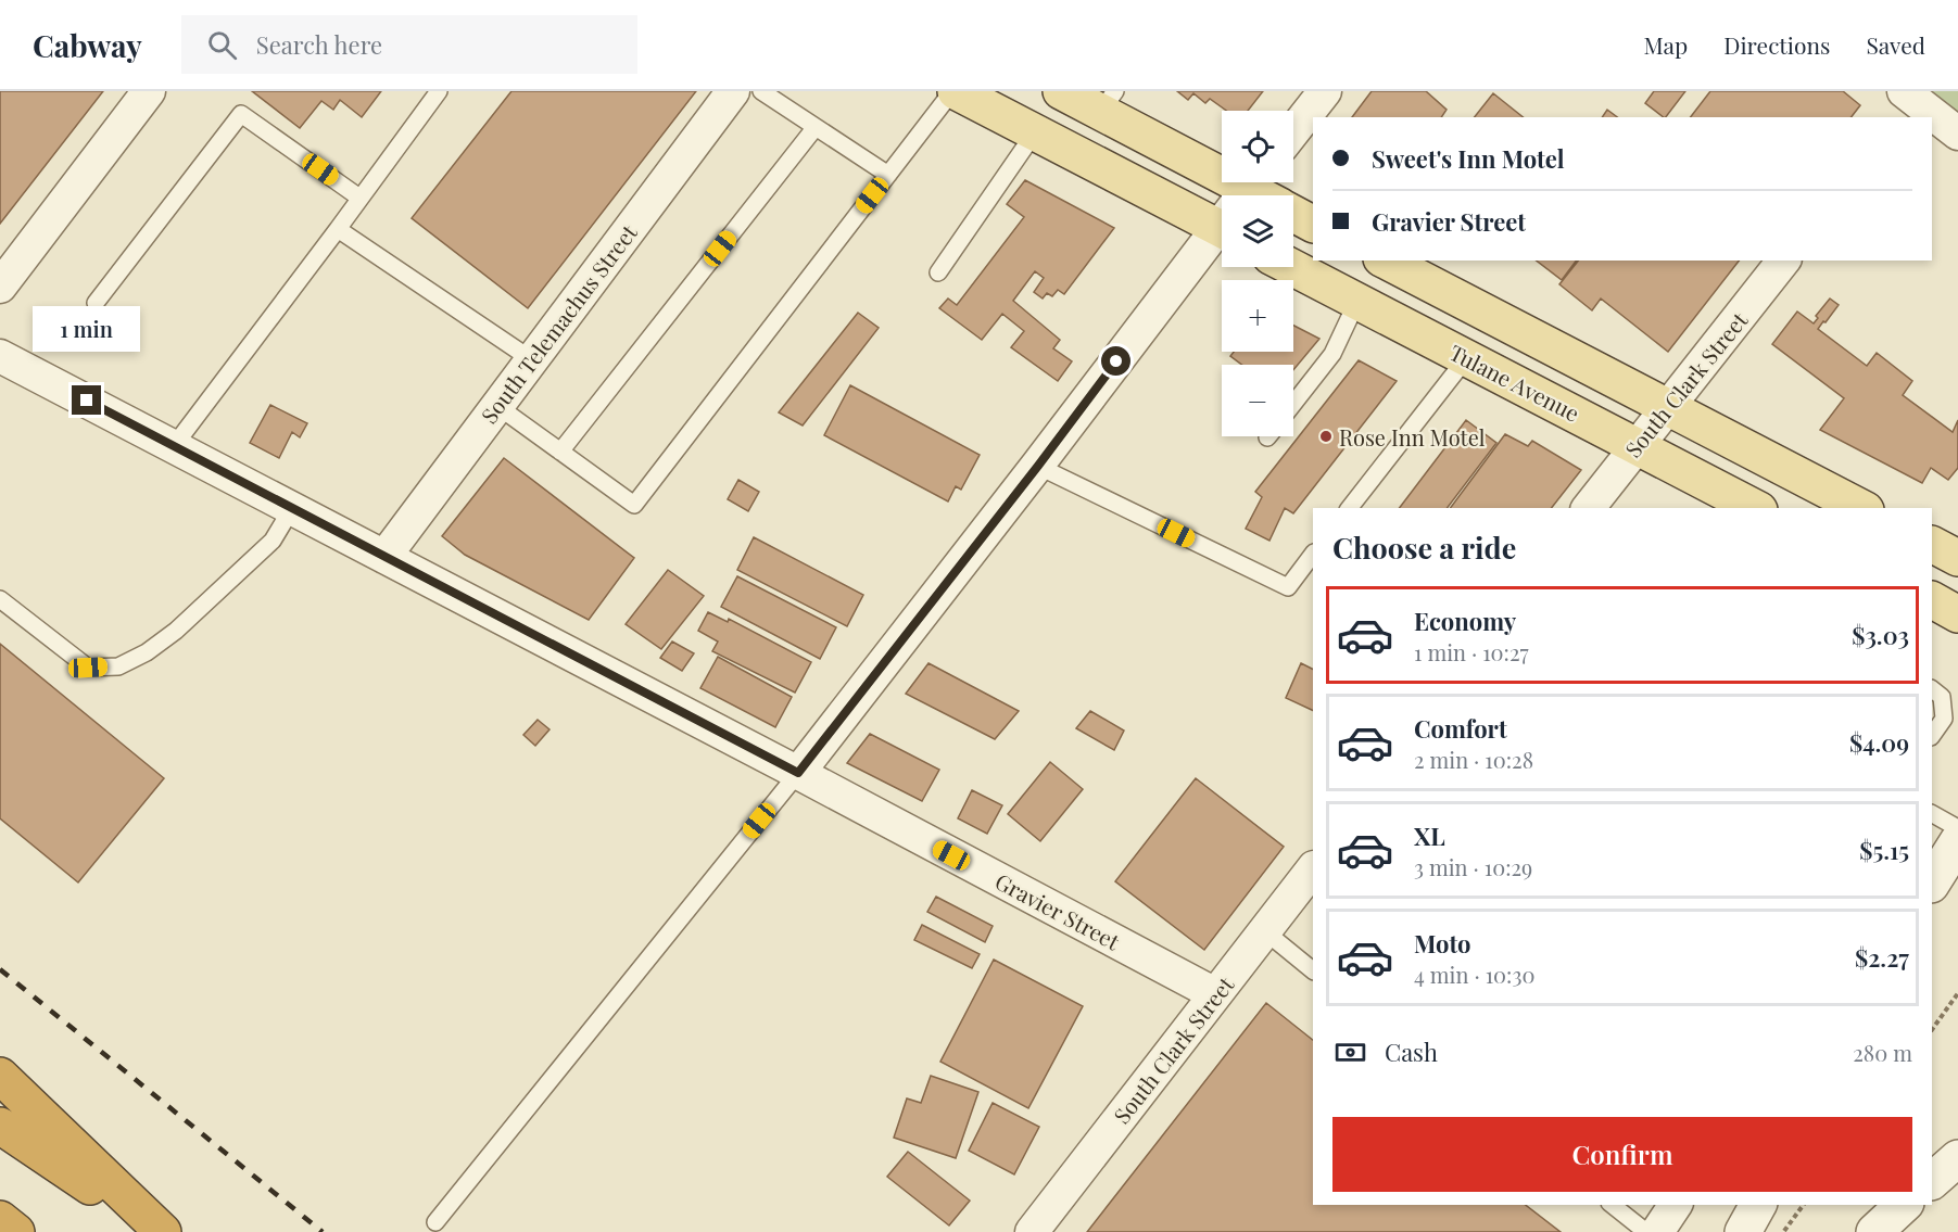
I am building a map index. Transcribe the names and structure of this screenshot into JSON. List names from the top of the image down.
{
  "streets": {
    "main road": ["Tulane Avenue"],
    "street": ["South Telemachus Street", "South Clark Street", "Gravier Street"]
  },
  "crossings": [
    ["South Telemachus Street", "Gravier Street"],
    ["Tulane Avenue", "South Clark Street"],
    ["South Clark Street", "Gravier Street"]
  ],
  "places": ["Rose Inn Motel"],
  "page": {
    "header": "Cabway",
    "search": "Search here",
    "nav": ["Map", "Directions", "Saved"],
    "map_buttons": ["+", "−"],
    "banner": ["Sweet's Inn Motel", "Gravier Street"],
    "bubble": "1 min",
    "heading": "Choose a ride",
    "list": [
      {
        "name": "Economy",
        "note": "1 min · 10:27",
        "value": "$3.03"
      },
      {
        "name": "Comfort",
        "note": "2 min · 10:28",
        "value": "$4.09"
      },
      {
        "name": "XL",
        "note": "3 min · 10:29",
        "value": "$5.15"
      },
      {
        "name": "Moto",
        "note": "4 min · 10:30",
        "value": "$2.27"
      }
    ],
    "pay": ["Cash", "280 m"],
    "buttons": "Confirm"
  }
}
